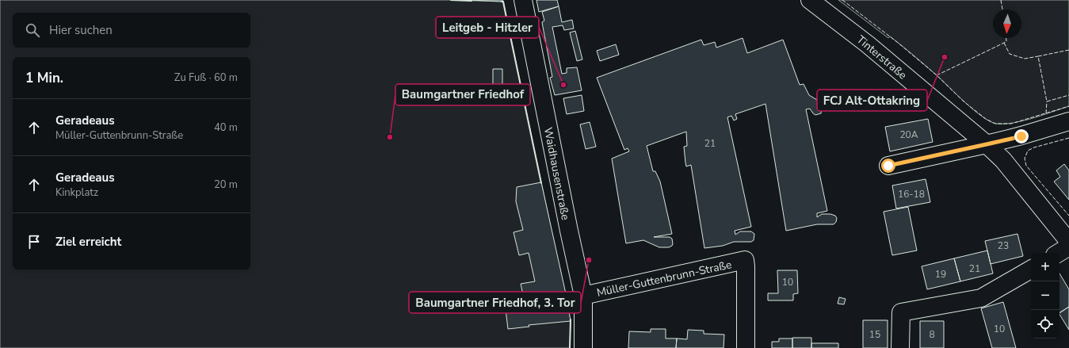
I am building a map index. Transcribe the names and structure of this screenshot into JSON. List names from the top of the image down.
{
  "streets": {
    "street": ["Tinterstraße", "Waidhausenstraße", "Müller-Guttenbrunn-Straße"]
  },
  "crossings": [
    ["Waidhausenstraße", "Müller-Guttenbrunn-Straße"]
  ],
  "places": [
    "FCJ Alt-Ottakring",
    "Leitgeb - Hitzler",
    "Baumgartner Friedhof",
    "Baumgartner Friedhof, 3. Tor"
  ],
  "house_numbers": [
    "20A",
    "21",
    "16-18",
    "23",
    "21",
    "19",
    "10",
    "10",
    "15",
    "8"
  ],
  "north": "bottom",
  "page": {
    "search": "Hier suchen",
    "heading": ["1 Min.", "Zu Fuß · 60 m"],
    "list": [
      ["Geradeaus", "Müller-Guttenbrunn-Straße", "40 m"],
      ["Geradeaus", "Kinkplatz", "20 m"],
      "Ziel erreicht"
    ],
    "map_buttons": ["+", "−"]
  }
}
